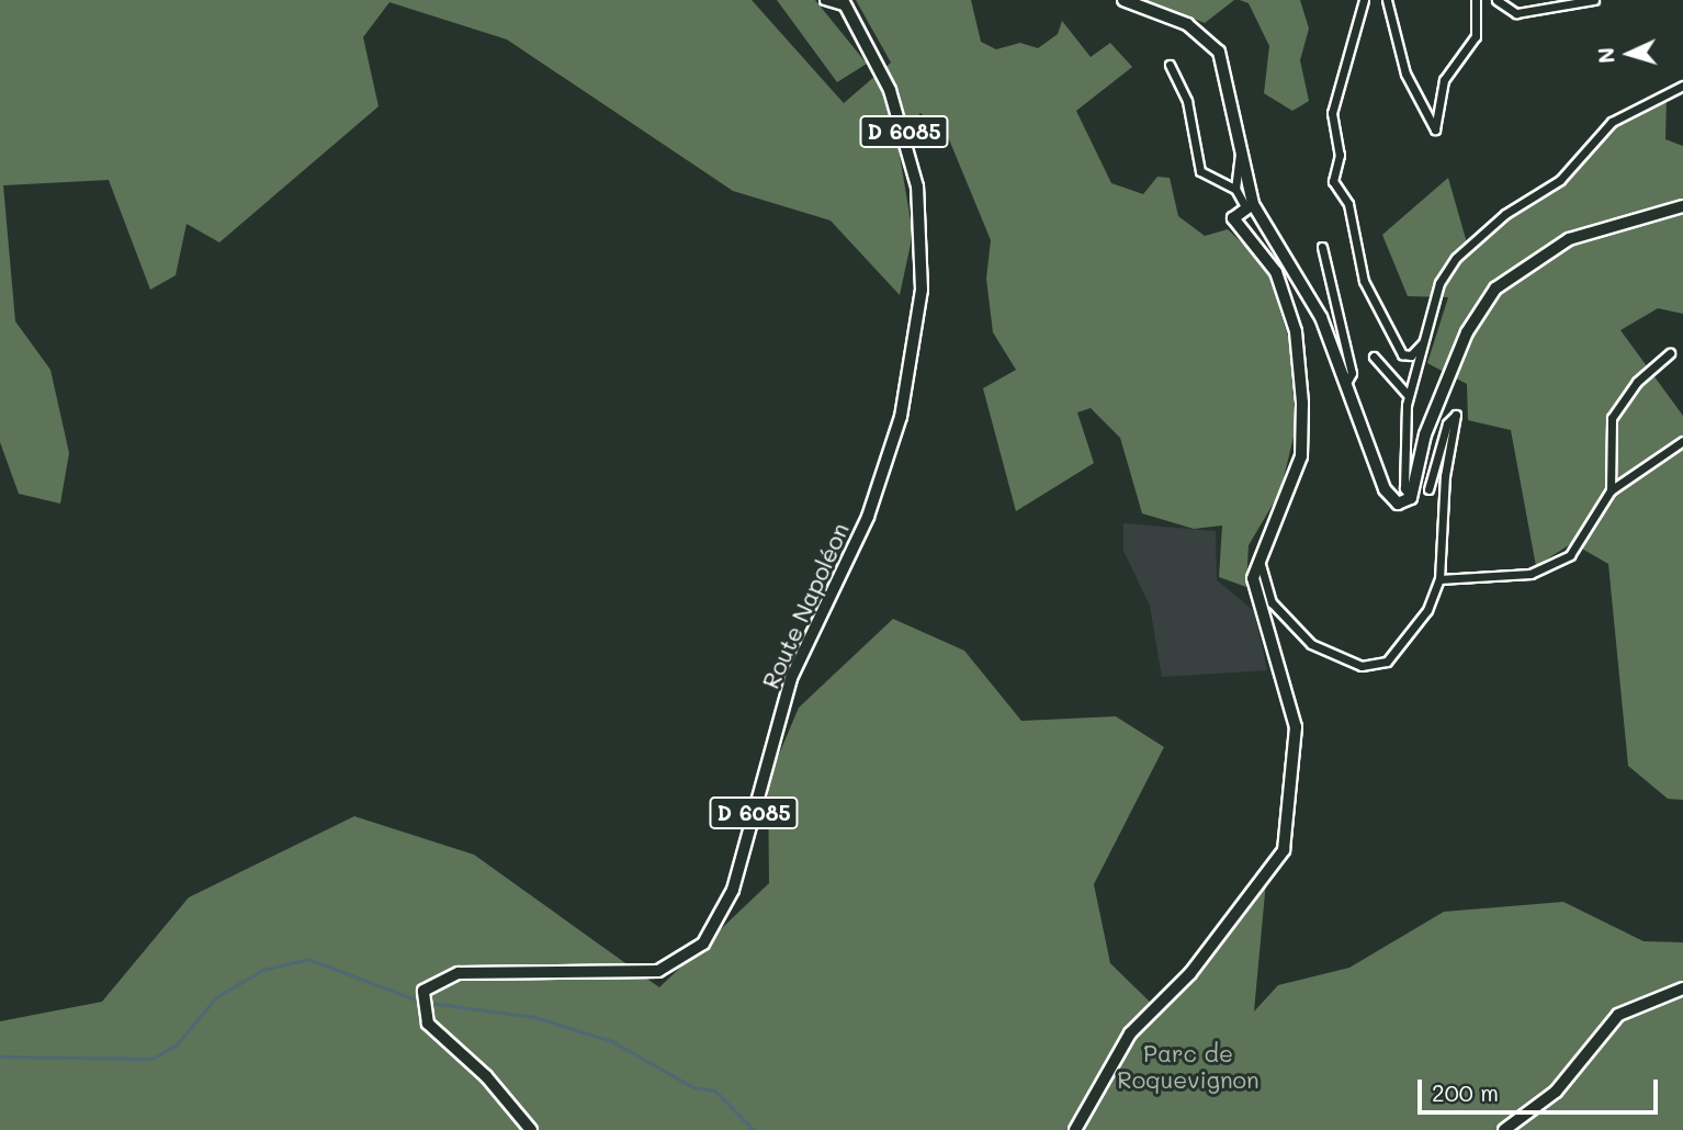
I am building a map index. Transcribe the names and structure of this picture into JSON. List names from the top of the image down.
{
  "streets": {
    "main road": ["D 6085", "Route Napoléon"]
  },
  "parks": ["Parc de Roquevignon"],
  "scale_bar": "200 m",
  "north": "left"
}
